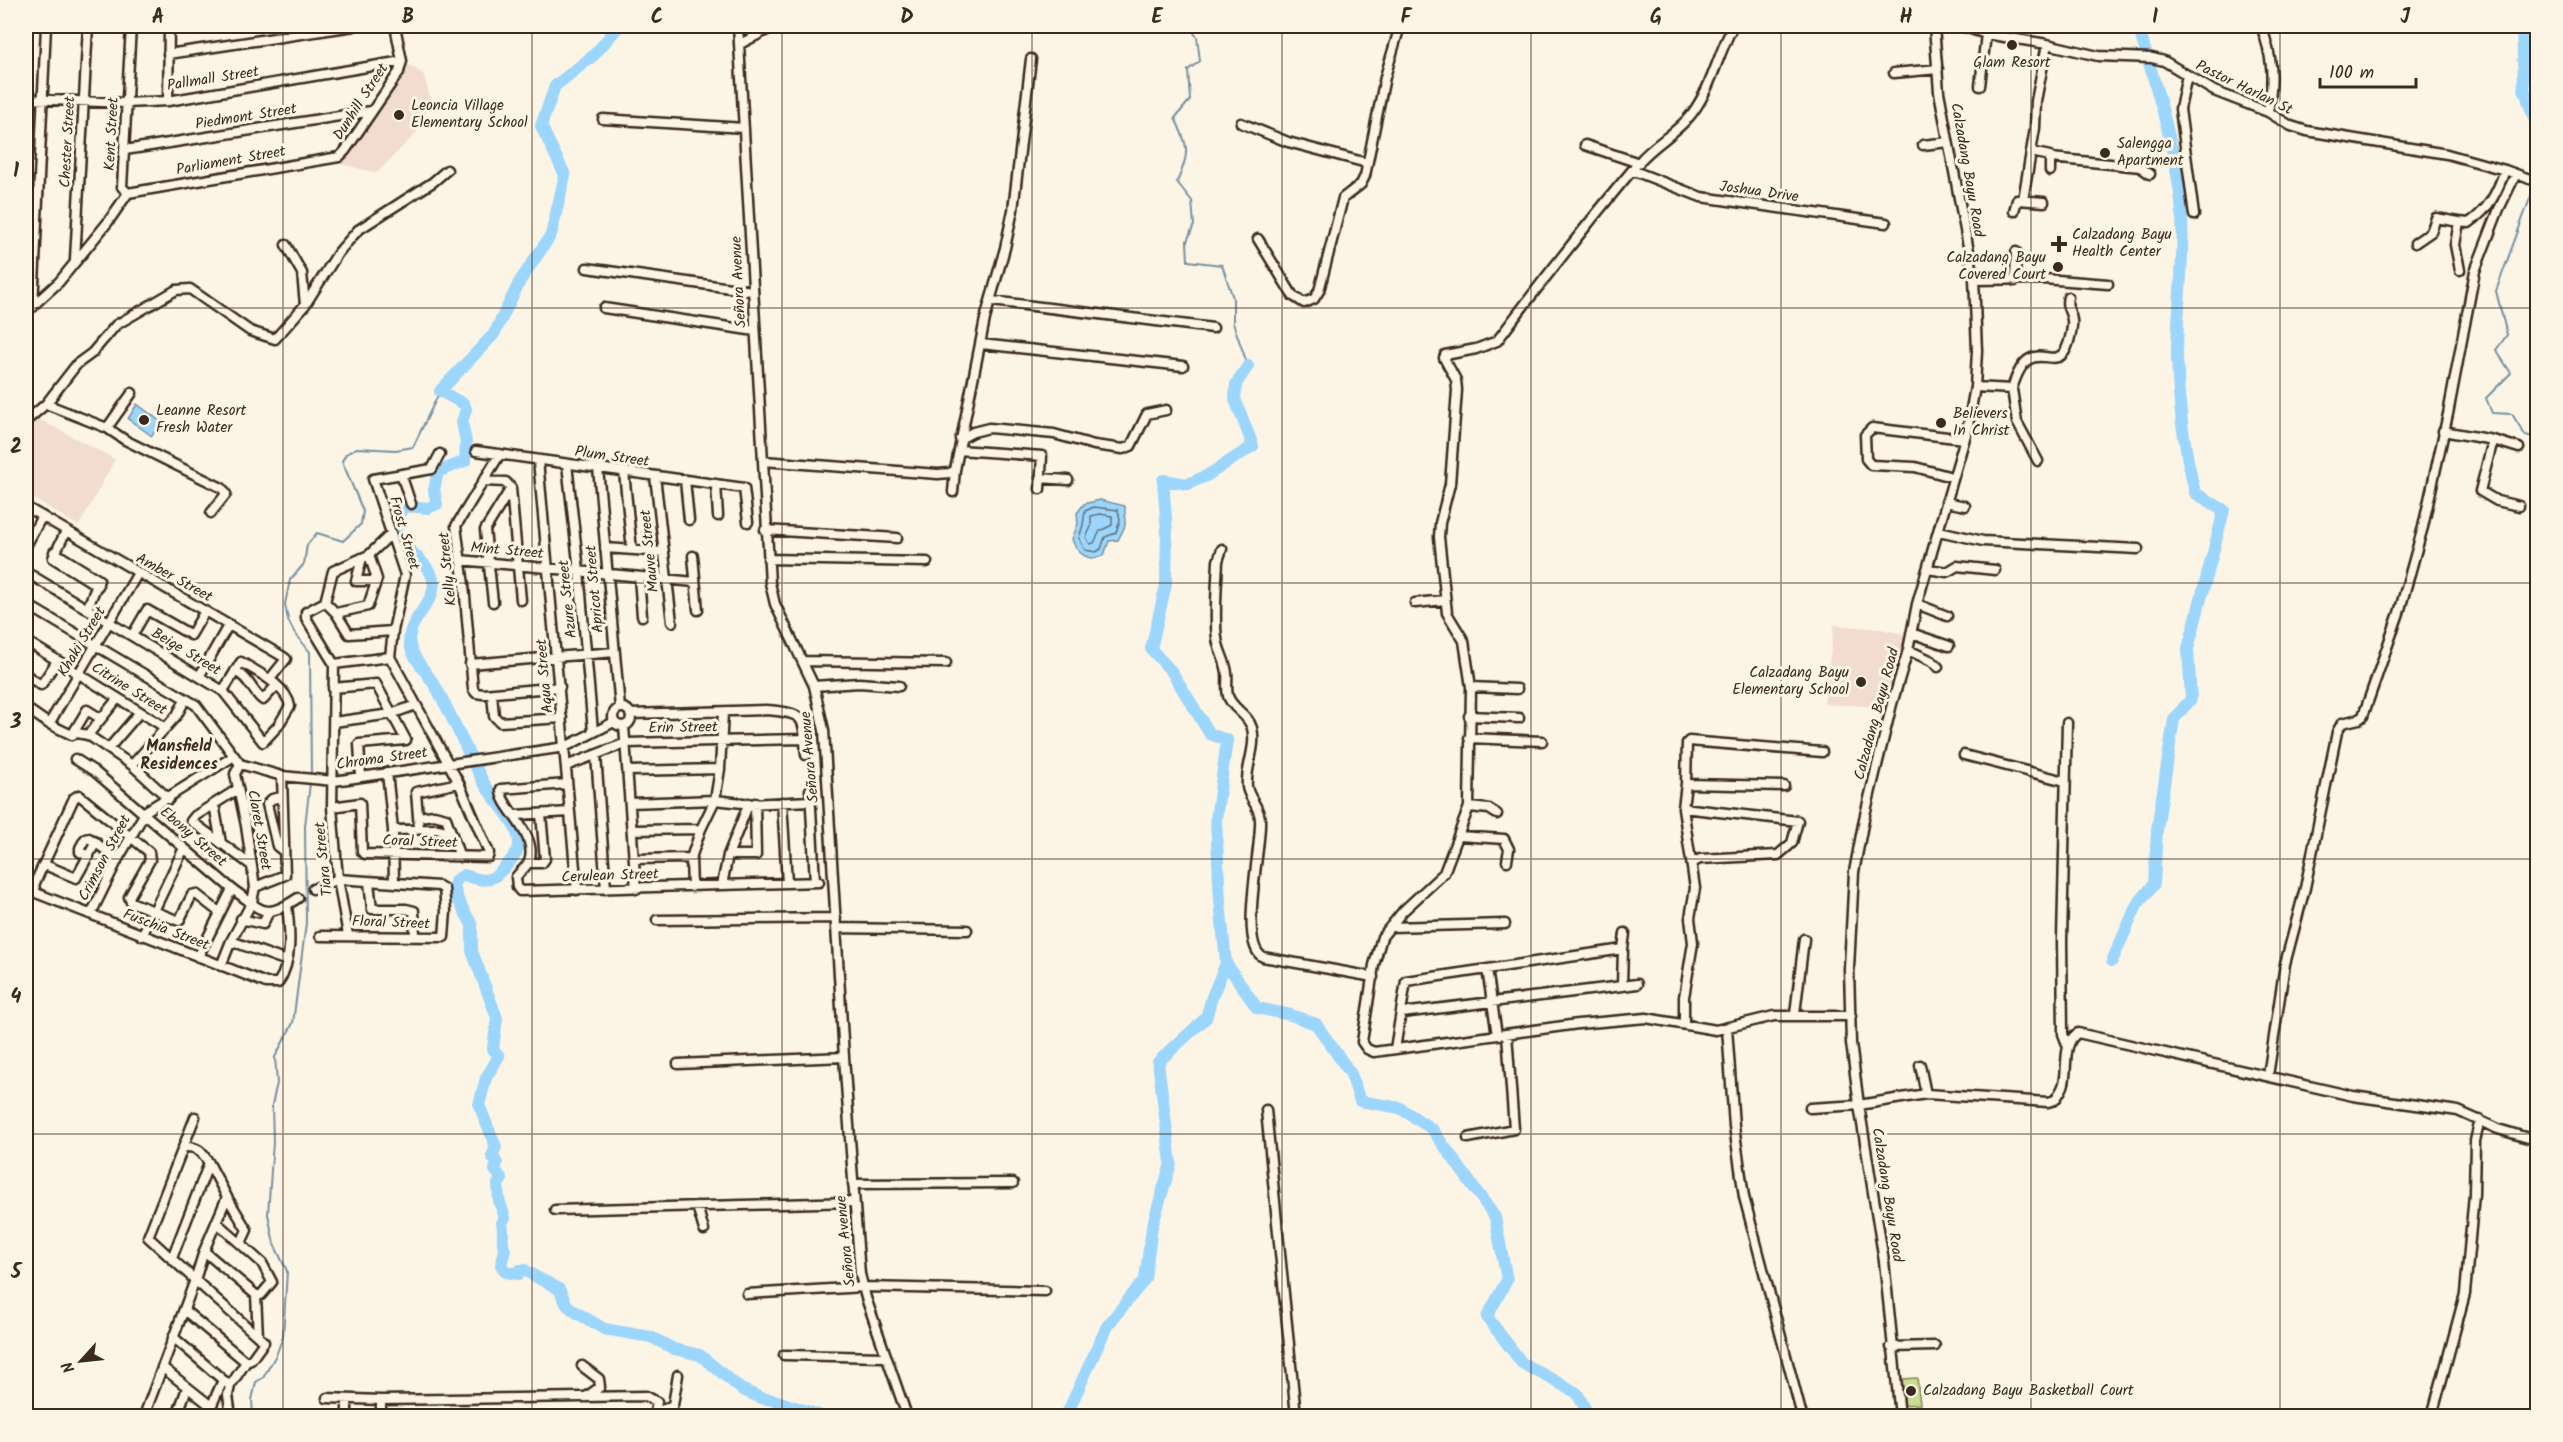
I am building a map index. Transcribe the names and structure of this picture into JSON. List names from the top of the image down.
{
  "streets": {
    "street": [
      "Pallmall Street",
      "Pastor Harlan St",
      "Dunhill Street",
      "Piedmont Street",
      "Kent Street",
      "Chester Street",
      "Parliament Street",
      "Calzadang Bayu Road",
      "Joshua Drive",
      "Señora Avenue",
      "Plum Street",
      "Frost Street",
      "Mint Street",
      "Mauve Street",
      "Kelly Street",
      "Amber Street",
      "Apricot Street",
      "Azure Street",
      "Khaki Street",
      "Beige Street",
      "Aqua Street",
      "Citrine Street",
      "Erin Street",
      "Chroma Street",
      "Claret Street",
      "Ebony Street",
      "Coral Street",
      "Crimson Street",
      "Tiara Street",
      "Cerulean Street",
      "Floral Street",
      "Fuschia Street"
    ]
  },
  "crossings": [
    ["Pallmall Street", "Dunhill Street"],
    ["Pallmall Street", "Kent Street"],
    ["Pallmall Street", "Chester Street"],
    ["Dunhill Street", "Piedmont Street"],
    ["Dunhill Street", "Parliament Street"],
    ["Piedmont Street", "Kent Street"],
    ["Kent Street", "Parliament Street"],
    ["Plum Street", "Mauve Street"],
    ["Plum Street", "Kelly Street"],
    ["Plum Street", "Apricot Street"],
    ["Plum Street", "Azure Street"],
    ["Plum Street", "Aqua Street"],
    ["Mint Street", "Mauve Street"],
    ["Mint Street", "Kelly Street"],
    ["Mint Street", "Apricot Street"],
    ["Mint Street", "Azure Street"],
    ["Mint Street", "Aqua Street"],
    ["Amber Street", "Khaki Street"],
    ["Amber Street", "Beige Street"],
    ["Apricot Street", "Chroma Street"],
    ["Azure Street", "Chroma Street"],
    ["Khaki Street", "Beige Street"],
    ["Khaki Street", "Citrine Street"],
    ["Aqua Street", "Erin Street"],
    ["Aqua Street", "Chroma Street"],
    ["Aqua Street", "Cerulean Street"],
    ["Chroma Street", "Claret Street"],
    ["Chroma Street", "Tiara Street"],
    ["Claret Street", "Ebony Street"],
    ["Claret Street", "Fuschia Street"],
    ["Ebony Street", "Crimson Street"],
    ["Coral Street", "Tiara Street"],
    ["Crimson Street", "Fuschia Street"],
    ["Tiara Street", "Floral Street"]
  ],
  "districts": ["Mansfield Residences"],
  "places": {
    "other": [
      "Glam Resort",
      "Leoncia Village Elementary School",
      "Salengga Apartment",
      "Calzadang Bayu Covered Court",
      "Leanne Resort Fresh Water",
      "Believers In Christ",
      "Calzadang Bayu Elementary School",
      "Calzadang Bayu Basketball Court"
    ],
    "health": ["Calzadang Bayu Health Center"]
  },
  "scale_bar": "100 m",
  "north": "bottom left",
  "grid": {
    "columns": [
      "A",
      "B",
      "C",
      "D",
      "E",
      "F",
      "G",
      "H",
      "I",
      "J"
    ],
    "rows": [
      "1",
      "2",
      "3",
      "4",
      "5"
    ]
  }
}
